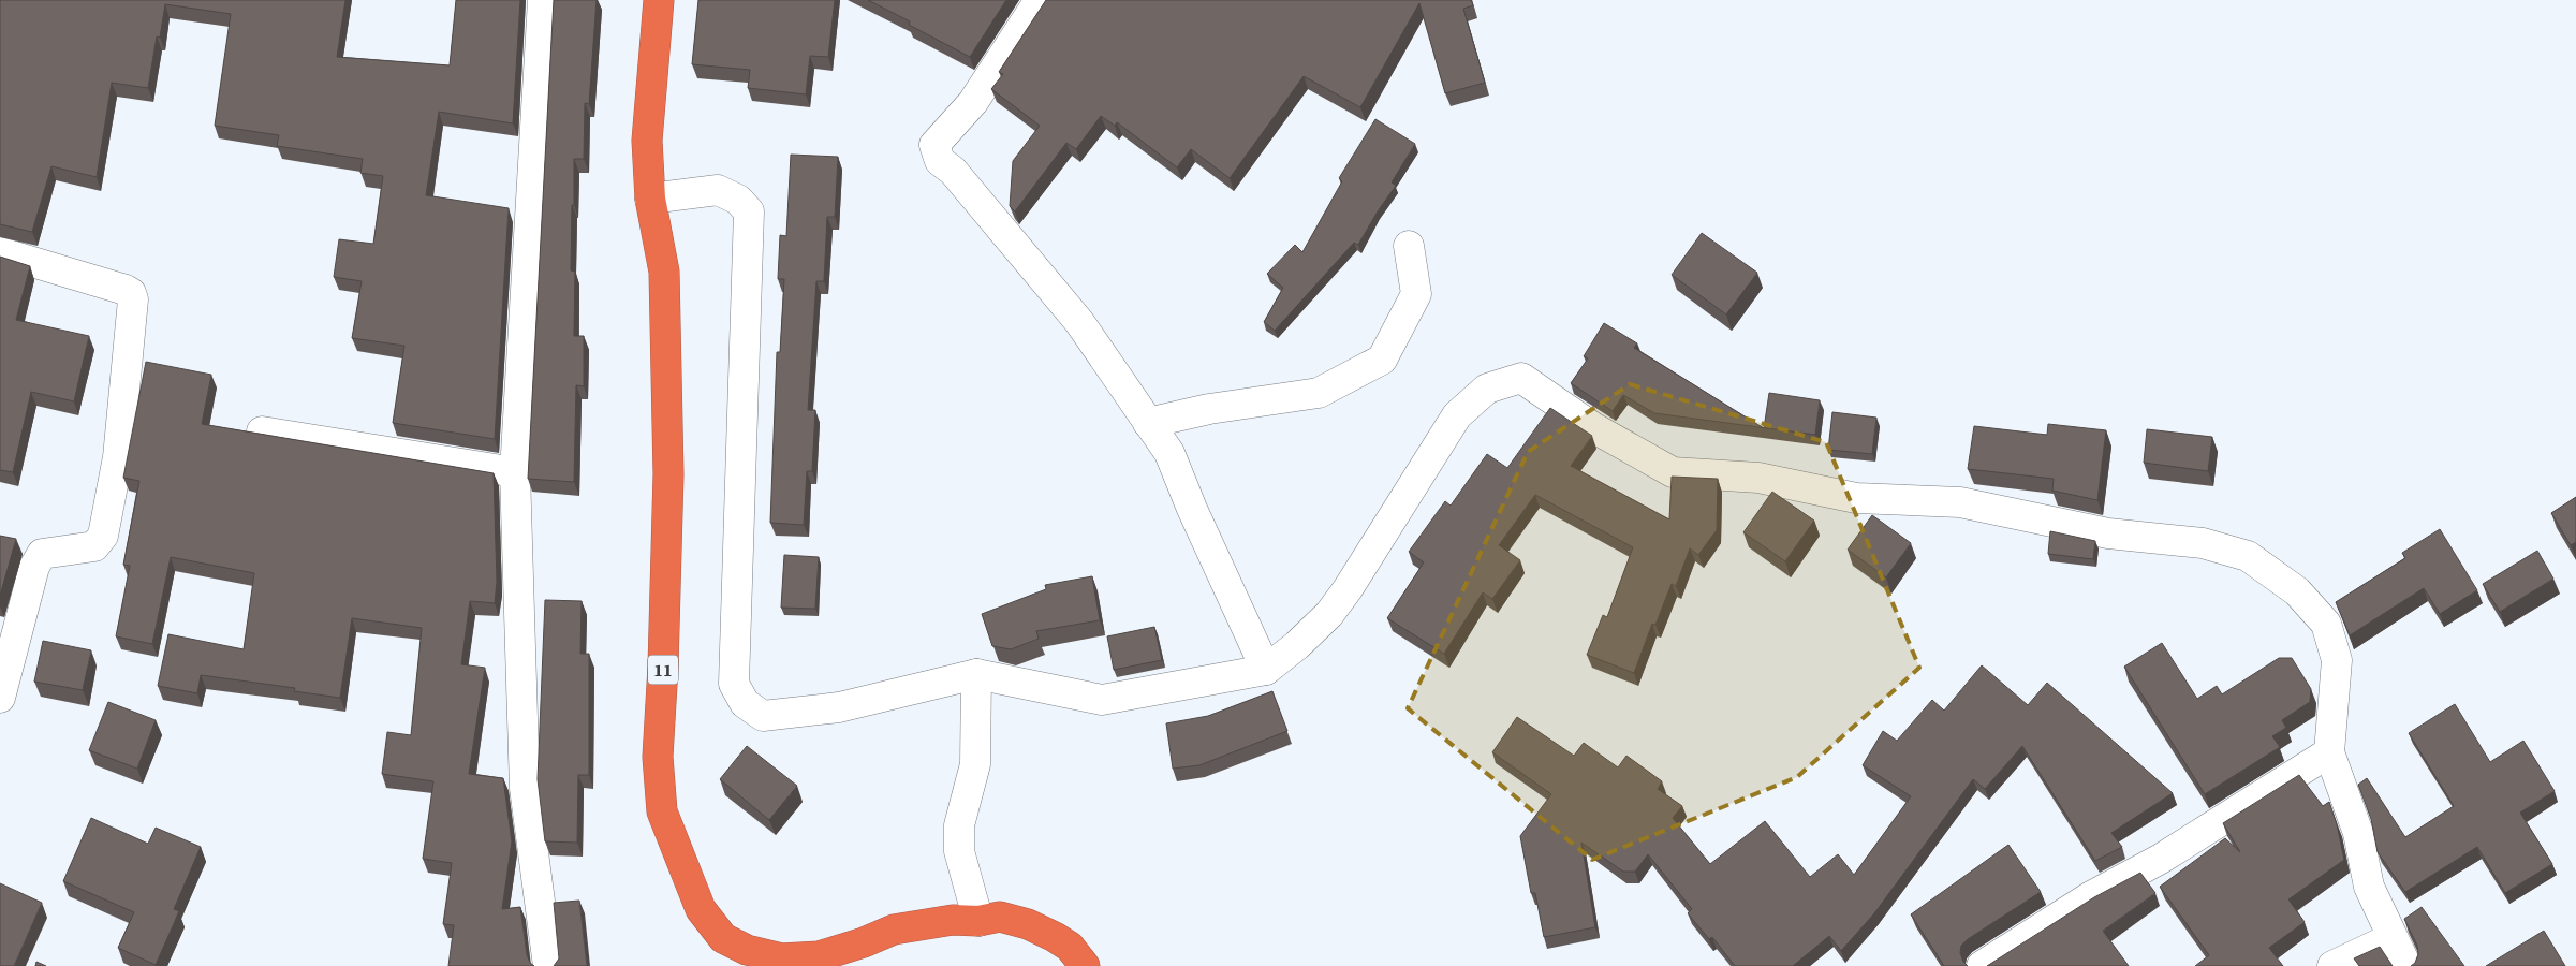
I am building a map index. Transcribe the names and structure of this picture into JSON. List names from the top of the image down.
{
  "streets": {
    "highway": ["11"]
  }
}
